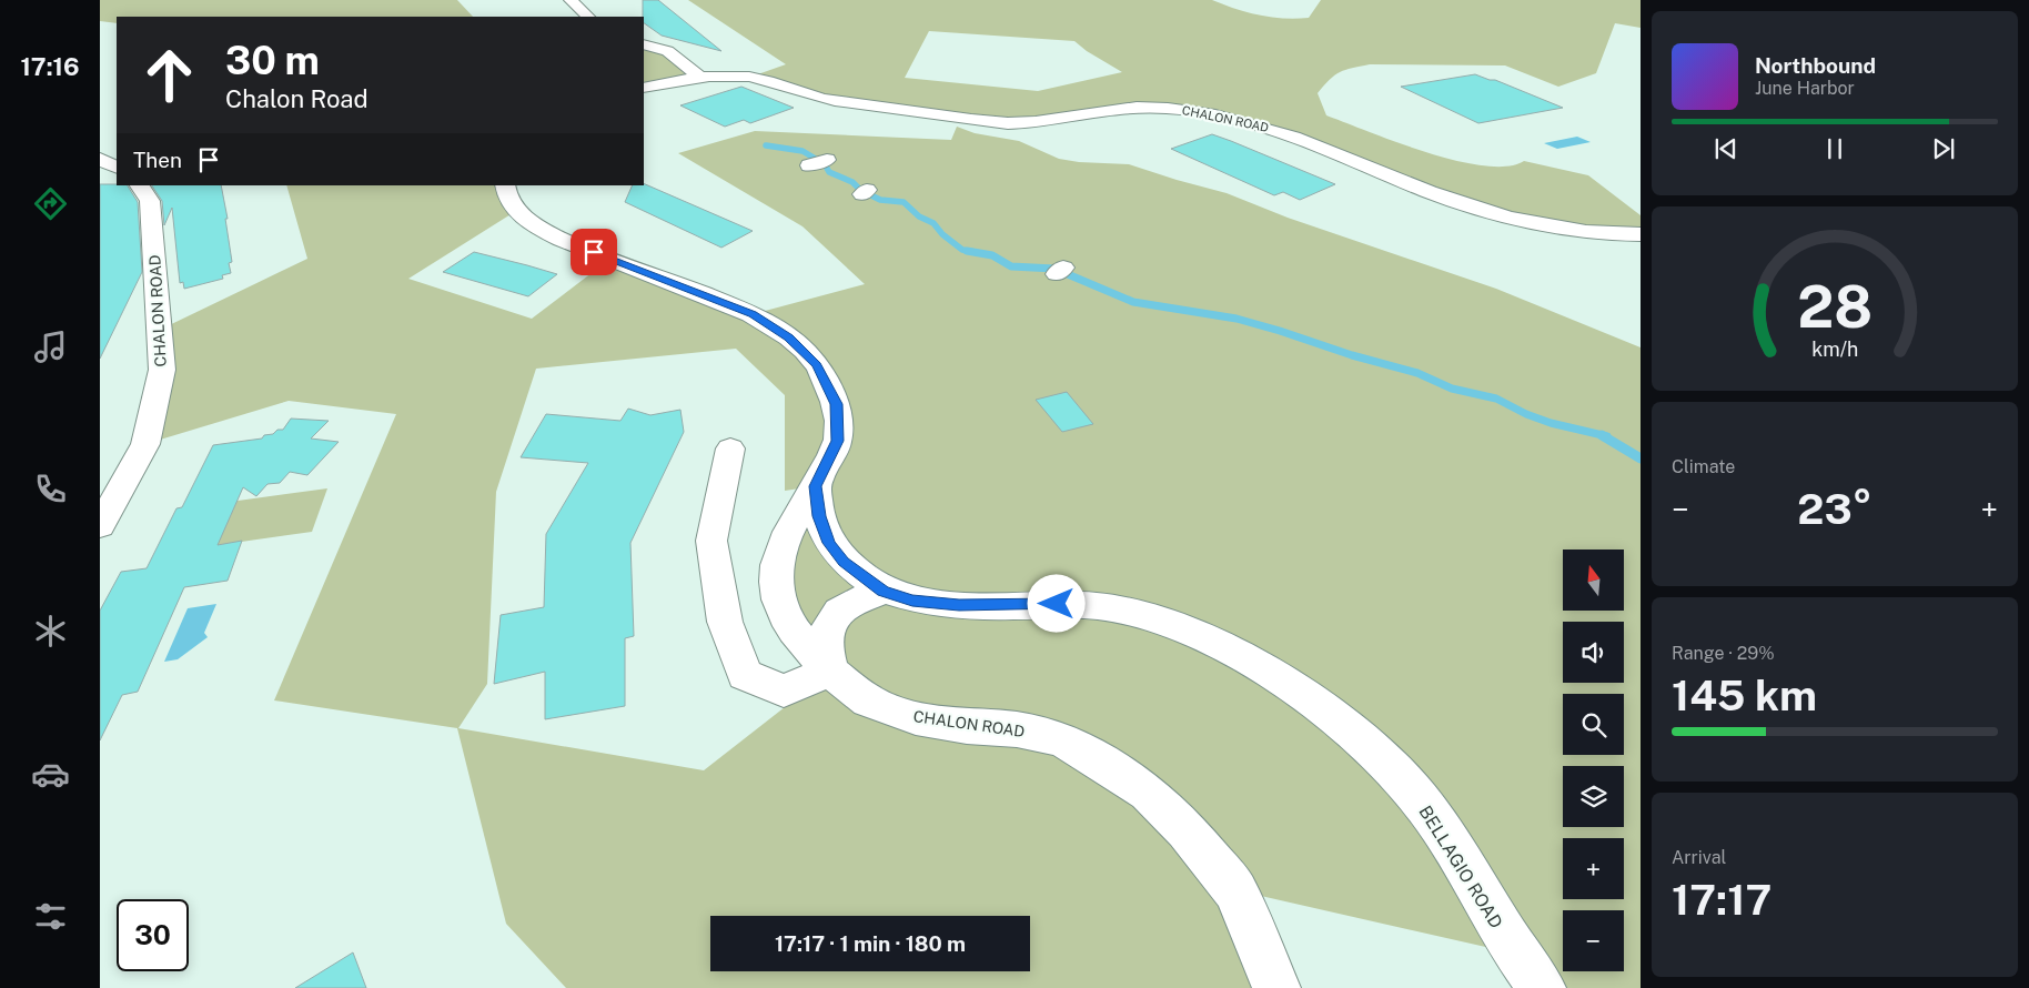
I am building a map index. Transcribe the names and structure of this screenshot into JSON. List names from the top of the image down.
{
  "streets": {
    "street": ["CHALON ROAD", "BELLAGIO ROAD"]
  },
  "north": "top",
  "page": {
    "tabs": "17:16",
    "turn": ["30 m", "Chalon Road"],
    "song": ["Northbound", "June Harbor"],
    "then": "Then",
    "tile": [
      "Climate",
      ["Range · 29%", "145 km"],
      ["Arrival", "17:17"]
    ],
    "heat": ["−", "23°", "+"],
    "map_buttons": ["+", "−"],
    "limit": "30",
    "trip": "17:17 · 1 min · 180 m",
    "gauge": ["28", "km/h"]
  }
}
